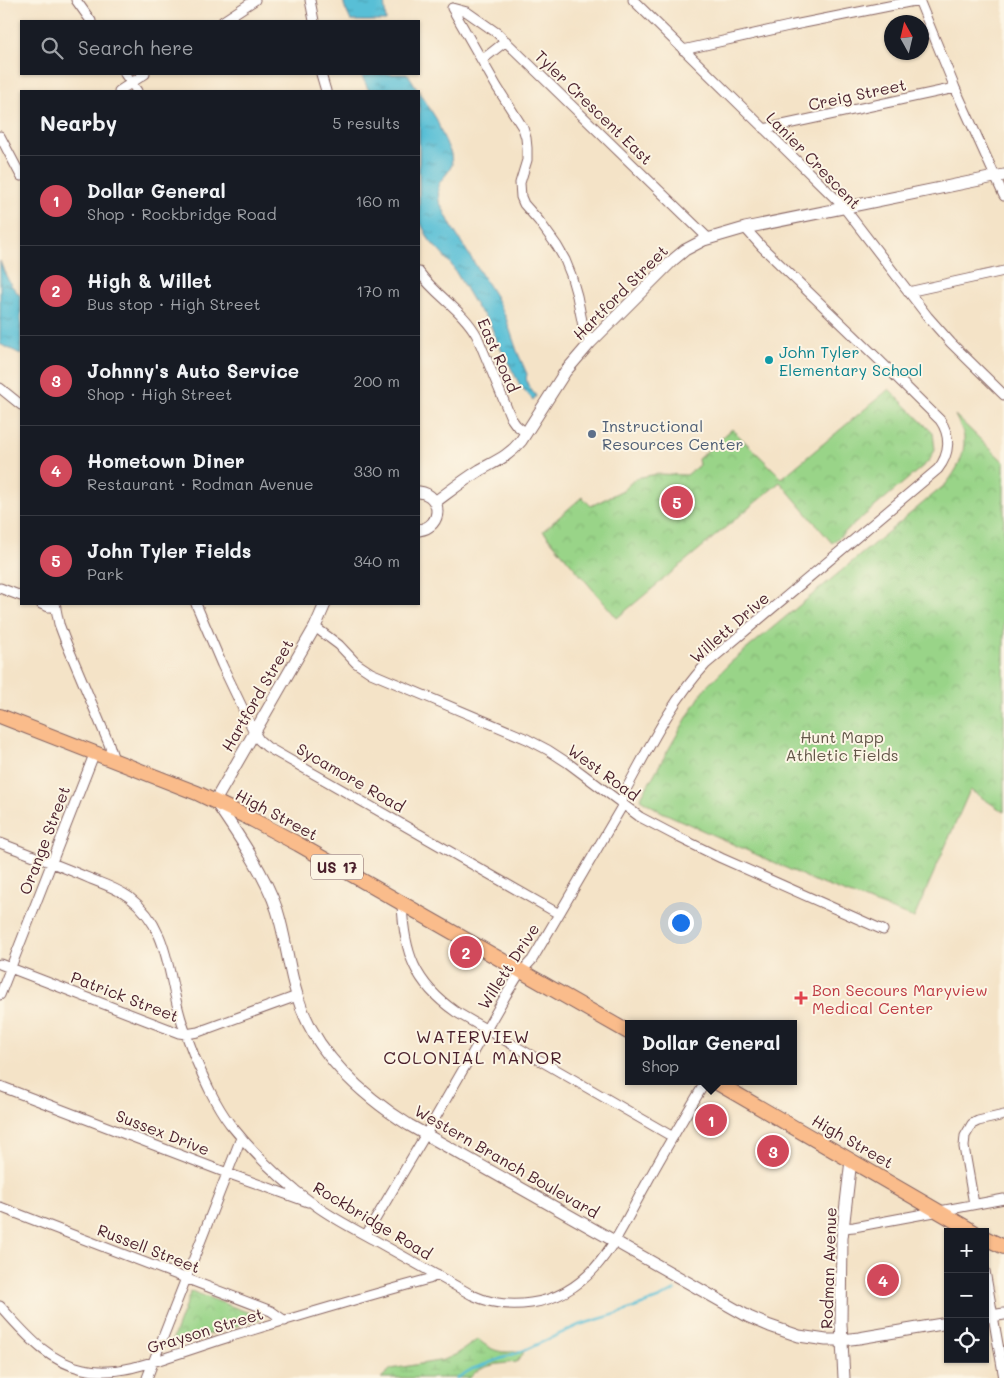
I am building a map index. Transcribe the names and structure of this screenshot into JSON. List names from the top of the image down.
{
  "streets": {
    "main road": ["High Street", "US 17"],
    "street": [
      "Creig Street",
      "Tyler Crescent East",
      "Lanier Crescent",
      "Hartford Street",
      "East Road",
      "Willett Drive",
      "West Road",
      "Sycamore Road",
      "Orange Street",
      "Patrick Street",
      "Sussex Drive",
      "Western Branch Boulevard",
      "Rockbridge Road",
      "Russell Street",
      "Rodman Avenue",
      "Grayson Street"
    ]
  },
  "crossings": [
    ["Creig Street", "Lanier Crescent"],
    ["Tyler Crescent East", "Hartford Street"],
    ["Lanier Crescent", "Hartford Street"],
    ["Hartford Street", "East Road"],
    ["Hartford Street", "Willett Drive"],
    ["Hartford Street", "West Road"],
    ["Hartford Street", "Sycamore Road"],
    ["Hartford Street", "High Street"],
    ["Hartford Street", "Western Branch Boulevard"],
    ["Willett Drive", "West Road"],
    ["Willett Drive", "Sycamore Road"],
    ["Willett Drive", "High Street"],
    ["Willett Drive", "Western Branch Boulevard"],
    ["Willett Drive", "Rockbridge Road"],
    ["High Street", "Orange Street"],
    ["High Street", "Western Branch Boulevard"],
    ["High Street", "Rodman Avenue"],
    ["Orange Street", "Patrick Street"],
    ["Orange Street", "Rockbridge Road"],
    ["Patrick Street", "Western Branch Boulevard"],
    ["Patrick Street", "Rockbridge Road"],
    ["Sussex Drive", "Rockbridge Road"],
    ["Western Branch Boulevard", "Rockbridge Road"],
    ["Western Branch Boulevard", "Rodman Avenue"],
    ["Rockbridge Road", "Grayson Street"],
    ["Russell Street", "Grayson Street"]
  ],
  "districts": ["WATERVIEW COLONIAL MANOR"],
  "parks": ["Hunt Mapp Athletic Fields"],
  "places": {
    "other": ["John Tyler Elementary School", "Instructional Resources Center"],
    "health": ["Bon Secours Maryview Medical Center"]
  },
  "north": "top",
  "page": {
    "search": "Search here",
    "heading": ["Nearby", "5 results"],
    "list": [
      {
        "mark": "1",
        "name": "Dollar General",
        "note": "Shop · Rockbridge Road",
        "value": "160 m"
      },
      {
        "mark": "2",
        "name": "High & Willet",
        "note": "Bus stop · High Street",
        "value": "170 m"
      },
      {
        "mark": "3",
        "name": "Johnny's Auto Service",
        "note": "Shop · High Street",
        "value": "200 m"
      },
      {
        "mark": "4",
        "name": "Hometown Diner",
        "note": "Restaurant · Rodman Avenue",
        "value": "330 m"
      },
      {
        "mark": "5",
        "name": "John Tyler Fields",
        "note": "Park",
        "value": "340 m"
      }
    ],
    "pins": [
      "5",
      "2",
      "1",
      "3",
      "4"
    ],
    "popup": ["Dollar General", "Shop"],
    "map_buttons": ["+", "−"]
  }
}
